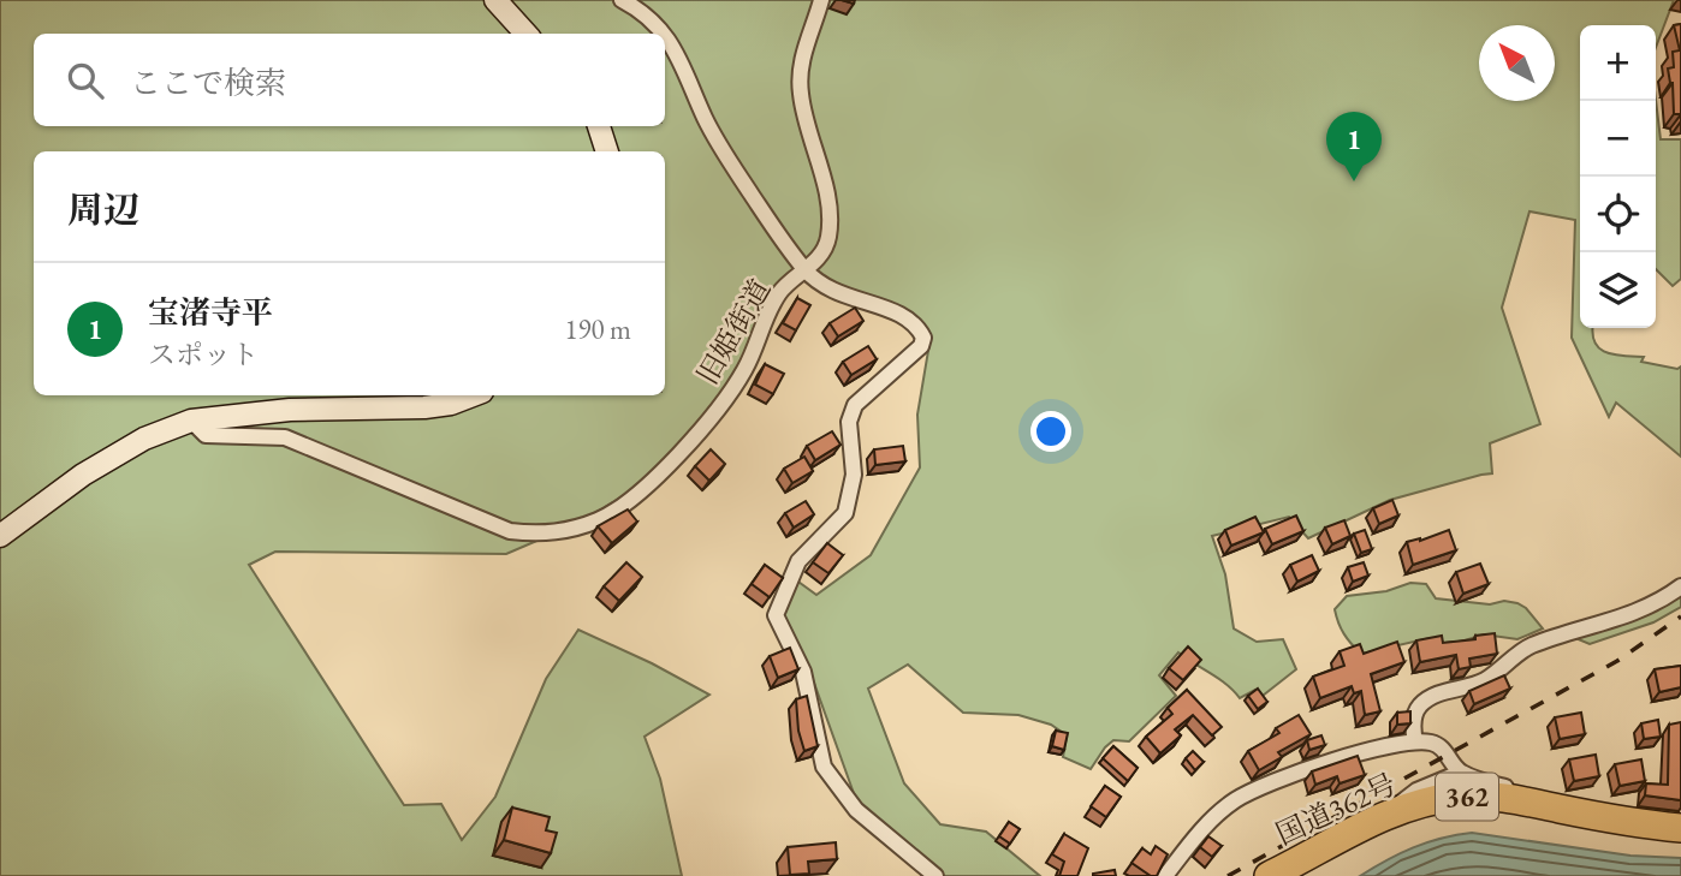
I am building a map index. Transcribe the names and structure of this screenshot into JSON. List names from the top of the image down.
{
  "streets": {
    "highway": ["362", "国道362号"],
    "street": ["旧姫街道"]
  },
  "north": "top left",
  "page": {
    "map_buttons": ["+", "−"],
    "search": "ここで検索",
    "pins": "1",
    "heading": "周辺",
    "list": [
      {
        "mark": "1",
        "name": "宝渚寺平",
        "note": "スポット",
        "value": "190 m"
      }
    ]
  }
}
